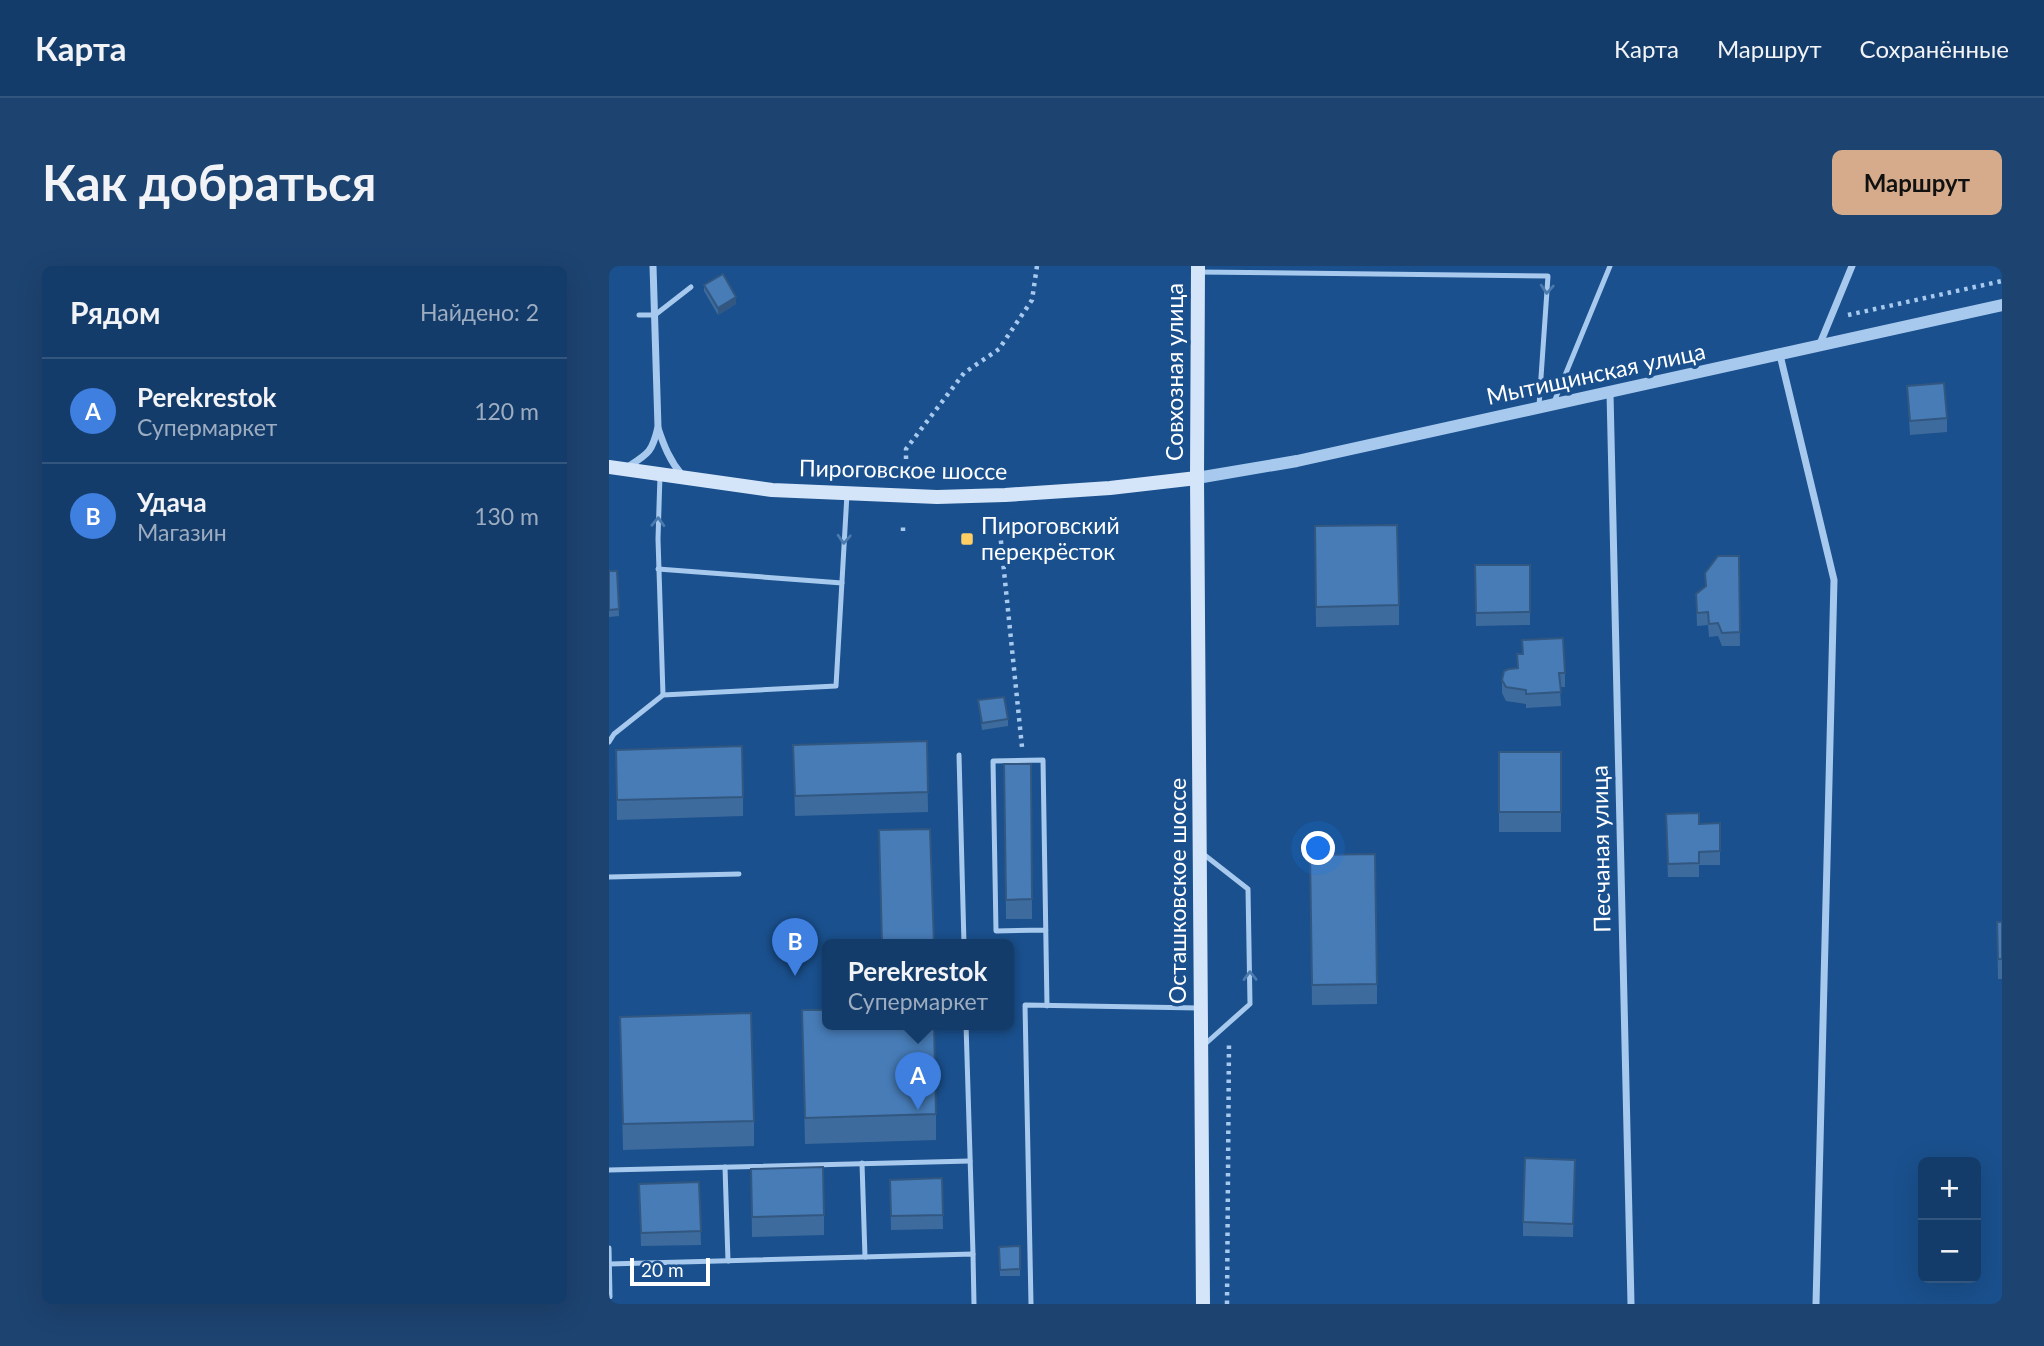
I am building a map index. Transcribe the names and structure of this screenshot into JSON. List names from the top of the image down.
{
  "streets": {
    "main road": ["Совхозная улица", "Пироговское шоссе", "Осташковское шоссе"],
    "street": ["Мытищинская улица", "Песчаная улица"]
  },
  "crossings": [
    ["Совхозная улица", "Мытищинская улица"],
    ["Совхозная улица", "Пироговское шоссе"],
    ["Совхозная улица", "Осташковское шоссе"],
    ["Мытищинская улица", "Пироговское шоссе"],
    ["Мытищинская улица", "Песчаная улица"],
    ["Мытищинская улица", "Осташковское шоссе"],
    ["Пироговское шоссе", "Осташковское шоссе"]
  ],
  "places": {
    "transit": ["Пироговский перекрёсток"]
  },
  "scale_bar": "20 m",
  "page": {
    "header": "Карта",
    "nav": ["Карта", "Маршрут", "Сохранённые"],
    "buttons": "Маршрут",
    "title": "Как добраться",
    "heading": ["Рядом", "Найдено: 2"],
    "list": [
      {
        "mark": "A",
        "name": "Perekrestok",
        "note": "Супермаркет",
        "value": "120 m"
      },
      {
        "mark": "B",
        "name": "Удача",
        "note": "Магазин",
        "value": "130 m"
      }
    ],
    "pins": ["B", "A"],
    "popup": ["Perekrestok", "Супермаркет"],
    "map_buttons": ["+", "−"],
    "scale": "20 m"
  }
}
